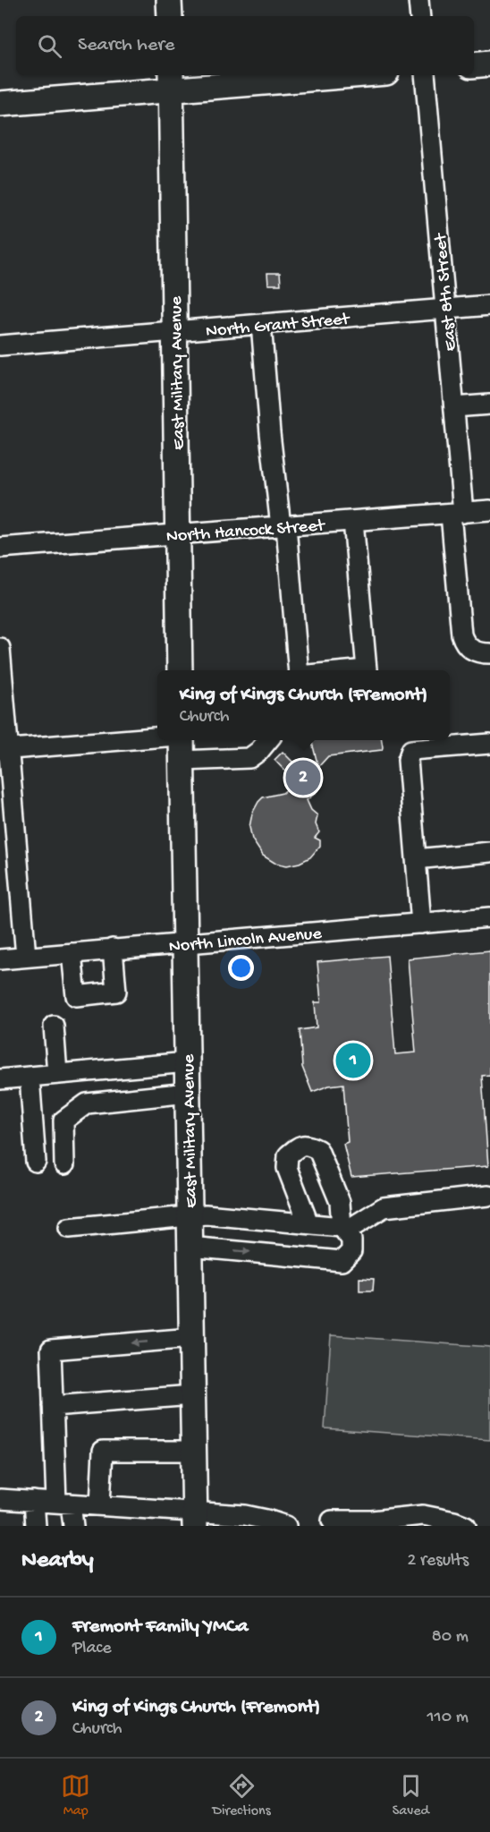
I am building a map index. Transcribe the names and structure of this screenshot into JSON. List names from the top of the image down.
{
  "streets": {
    "main road": ["East Military Avenue"],
    "street": [
      "East 8th Street",
      "North Grant Street",
      "North Hancock Street",
      "North Lincoln Avenue"
    ]
  },
  "crossings": [
    ["East 8th Street", "North Grant Street"],
    ["East 8th Street", "North Hancock Street"],
    ["North Grant Street", "East Military Avenue"],
    ["East Military Avenue", "North Hancock Street"],
    ["East Military Avenue", "North Lincoln Avenue"]
  ],
  "page": {
    "search": "Search here",
    "popup": ["King of Kings Church (Fremont)", "Church"],
    "pins": ["2", "1"],
    "heading": ["Nearby", "2 results"],
    "list": [
      {
        "mark": "1",
        "name": "Fremont Family YMCa",
        "note": "Place",
        "value": "80 m"
      },
      {
        "mark": "2",
        "name": "King of Kings Church (Fremont)",
        "note": "Church",
        "value": "110 m"
      }
    ],
    "nav": ["Map", "Directions", "Saved"]
  }
}
